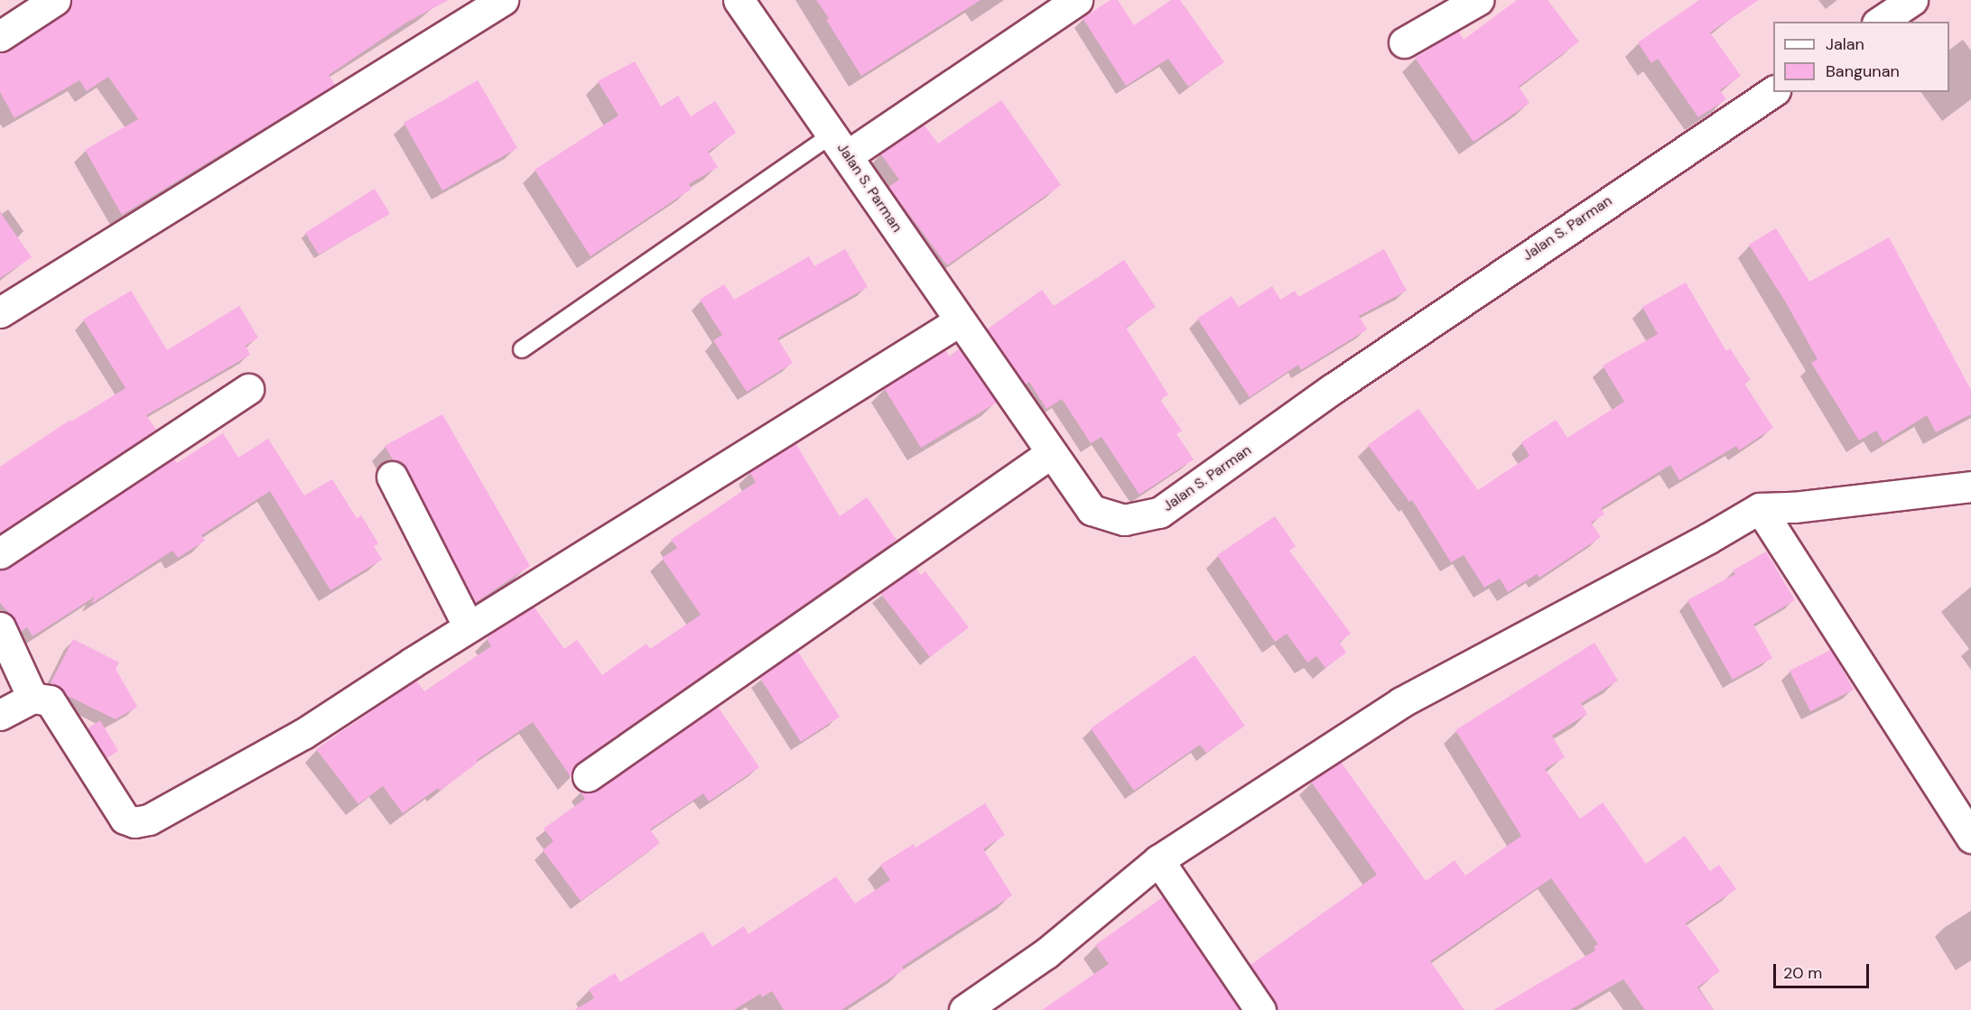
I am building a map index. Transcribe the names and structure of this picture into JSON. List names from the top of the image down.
{
  "streets": {
    "street": ["Jalan S. Parman"]
  },
  "legend": ["Jalan", "Bangunan"],
  "scale_bar": "20 m"
}
